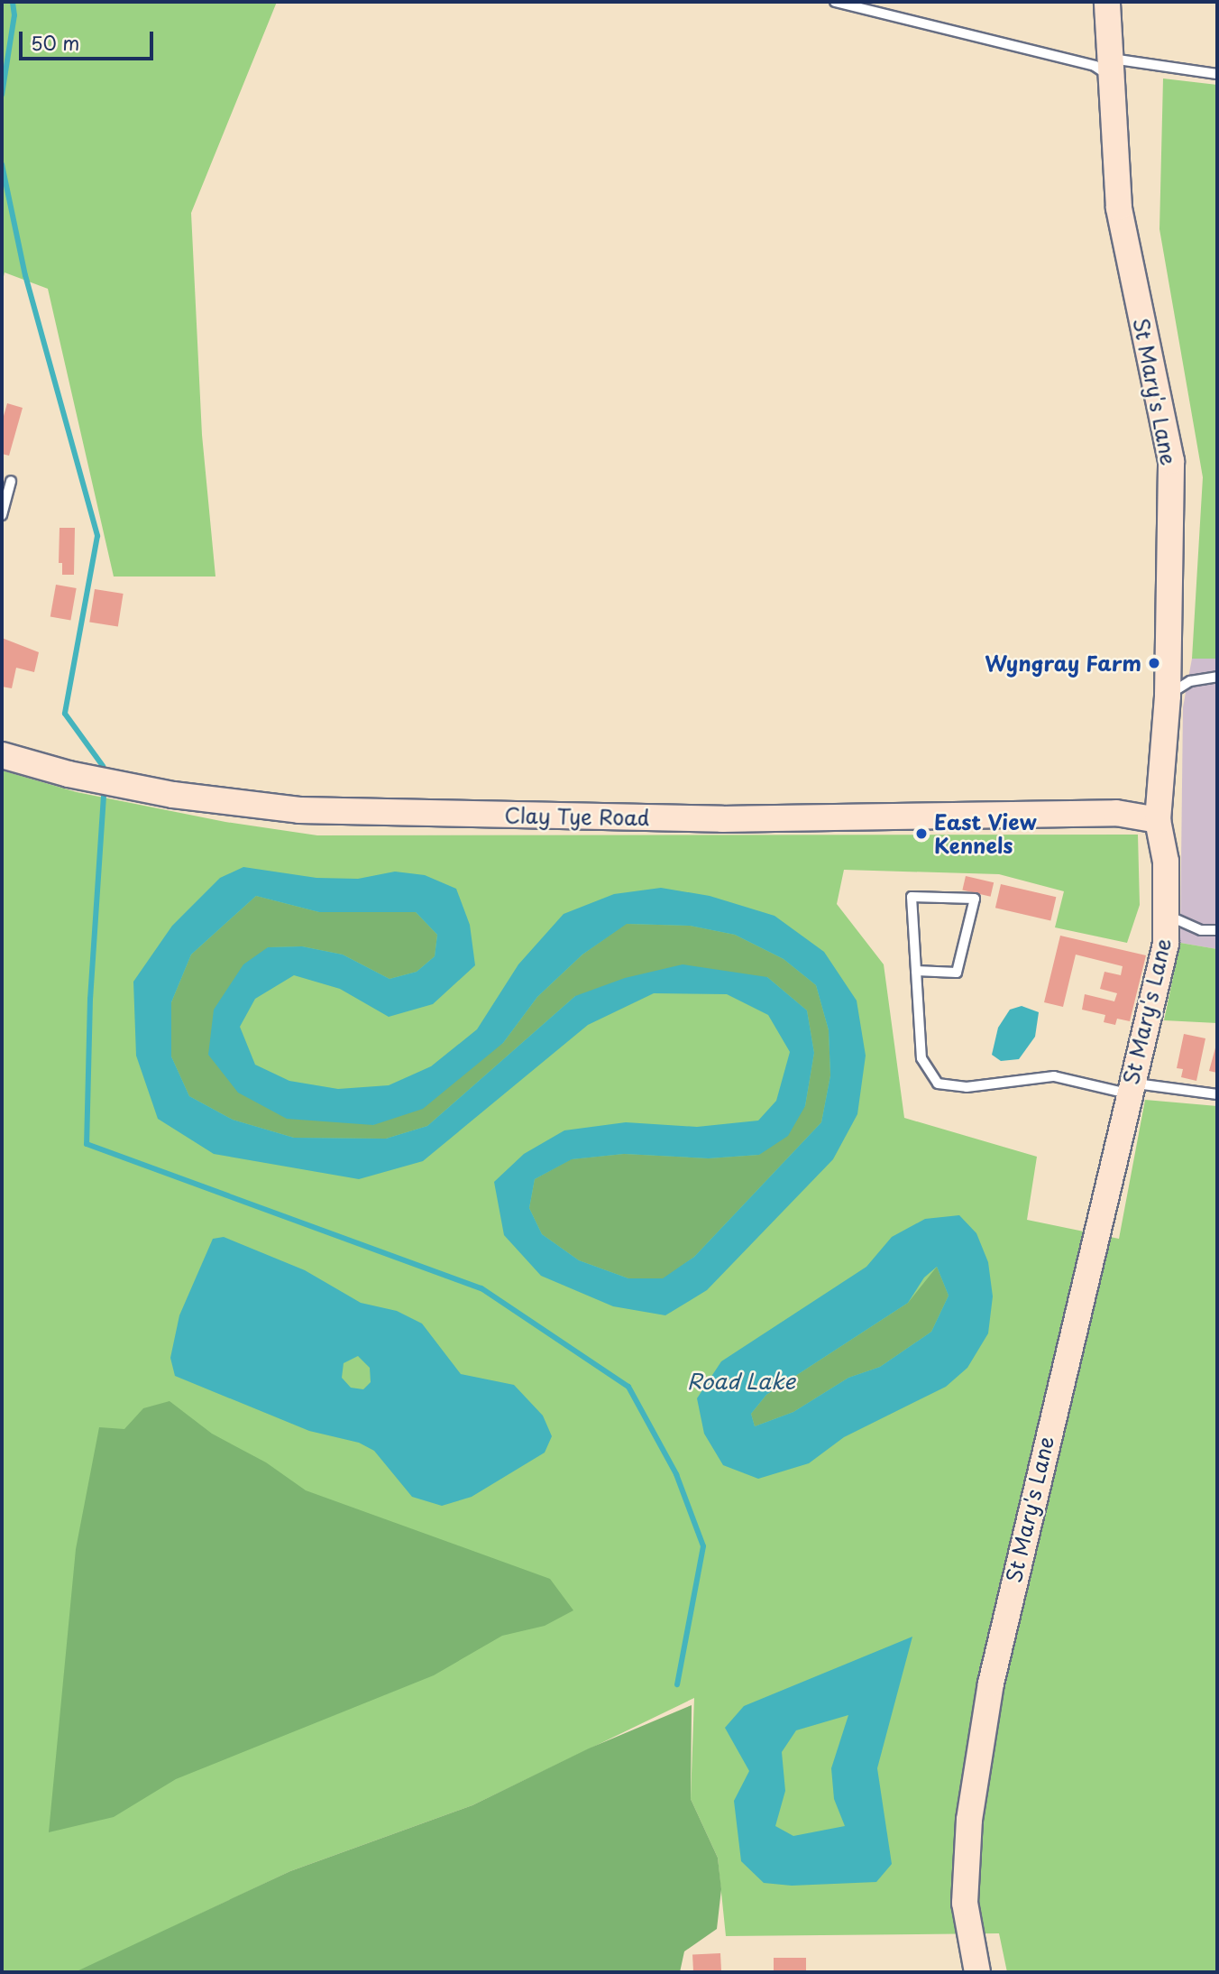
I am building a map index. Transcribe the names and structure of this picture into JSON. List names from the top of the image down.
{
  "streets": {
    "main road": ["St Mary's Lane", "Clay Tye Road"]
  },
  "crossings": [
    ["St Mary's Lane", "Clay Tye Road"]
  ],
  "water": ["Road Lake"],
  "places": ["Wyngray Farm", "East View Kennels"],
  "scale_bar": "50 m"
}
